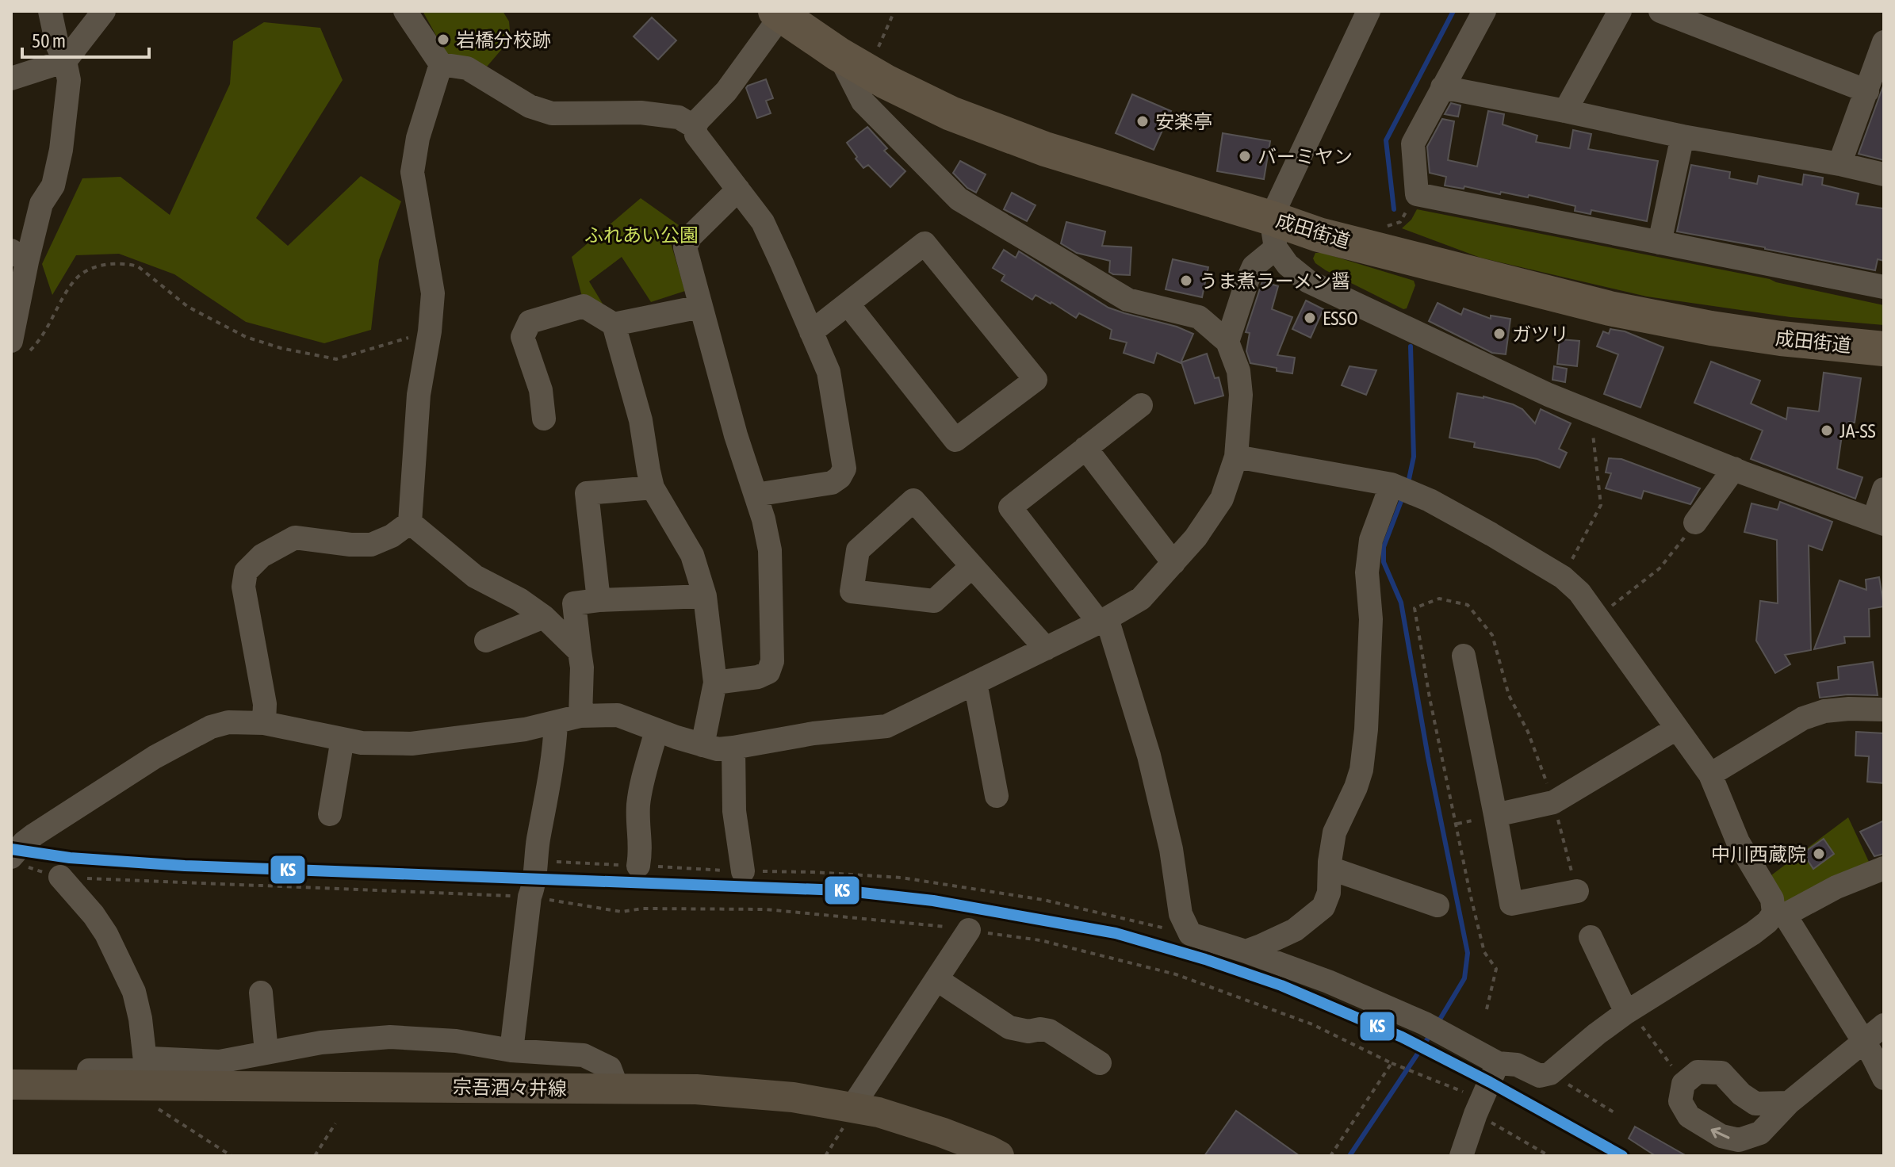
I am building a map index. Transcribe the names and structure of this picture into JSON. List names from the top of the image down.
{
  "streets": {
    "highway": ["成田街道"],
    "main road": ["宗吾酒々井線"]
  },
  "parks": ["ふれあい公園"],
  "places": [
    "岩橋分校跡",
    "安楽亭",
    "バーミヤン",
    "うま煮ラーメン醤",
    "ESSO",
    "ガツリ",
    "JA-SS",
    "中川西蔵院"
  ],
  "lines": ["transit line KS"],
  "scale_bar": "50 m"
}
